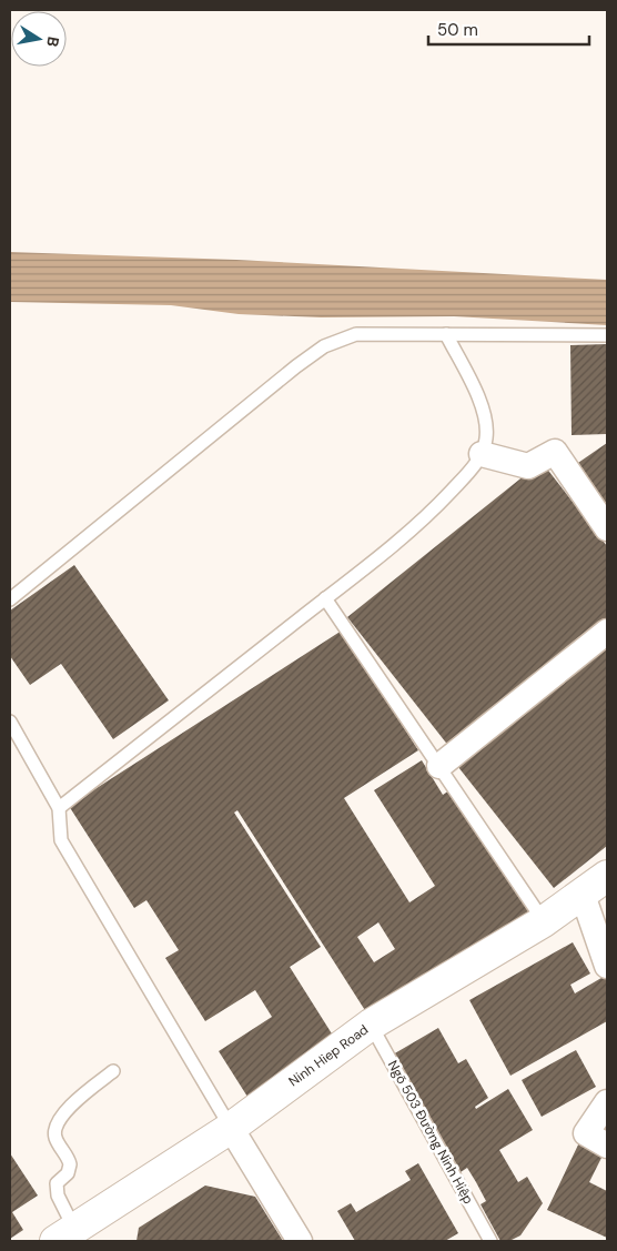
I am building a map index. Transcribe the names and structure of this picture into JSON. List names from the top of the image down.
{
  "streets": {
    "main road": ["Ninh Hiep Road"],
    "lane": ["Ngõ 503 Đường Ninh Hiệp"]
  },
  "crossings": [
    ["Ninh Hiep Road", "Ngõ 503 Đường Ninh Hiệp"]
  ],
  "scale_bar": "50 m",
  "north": "right"
}
